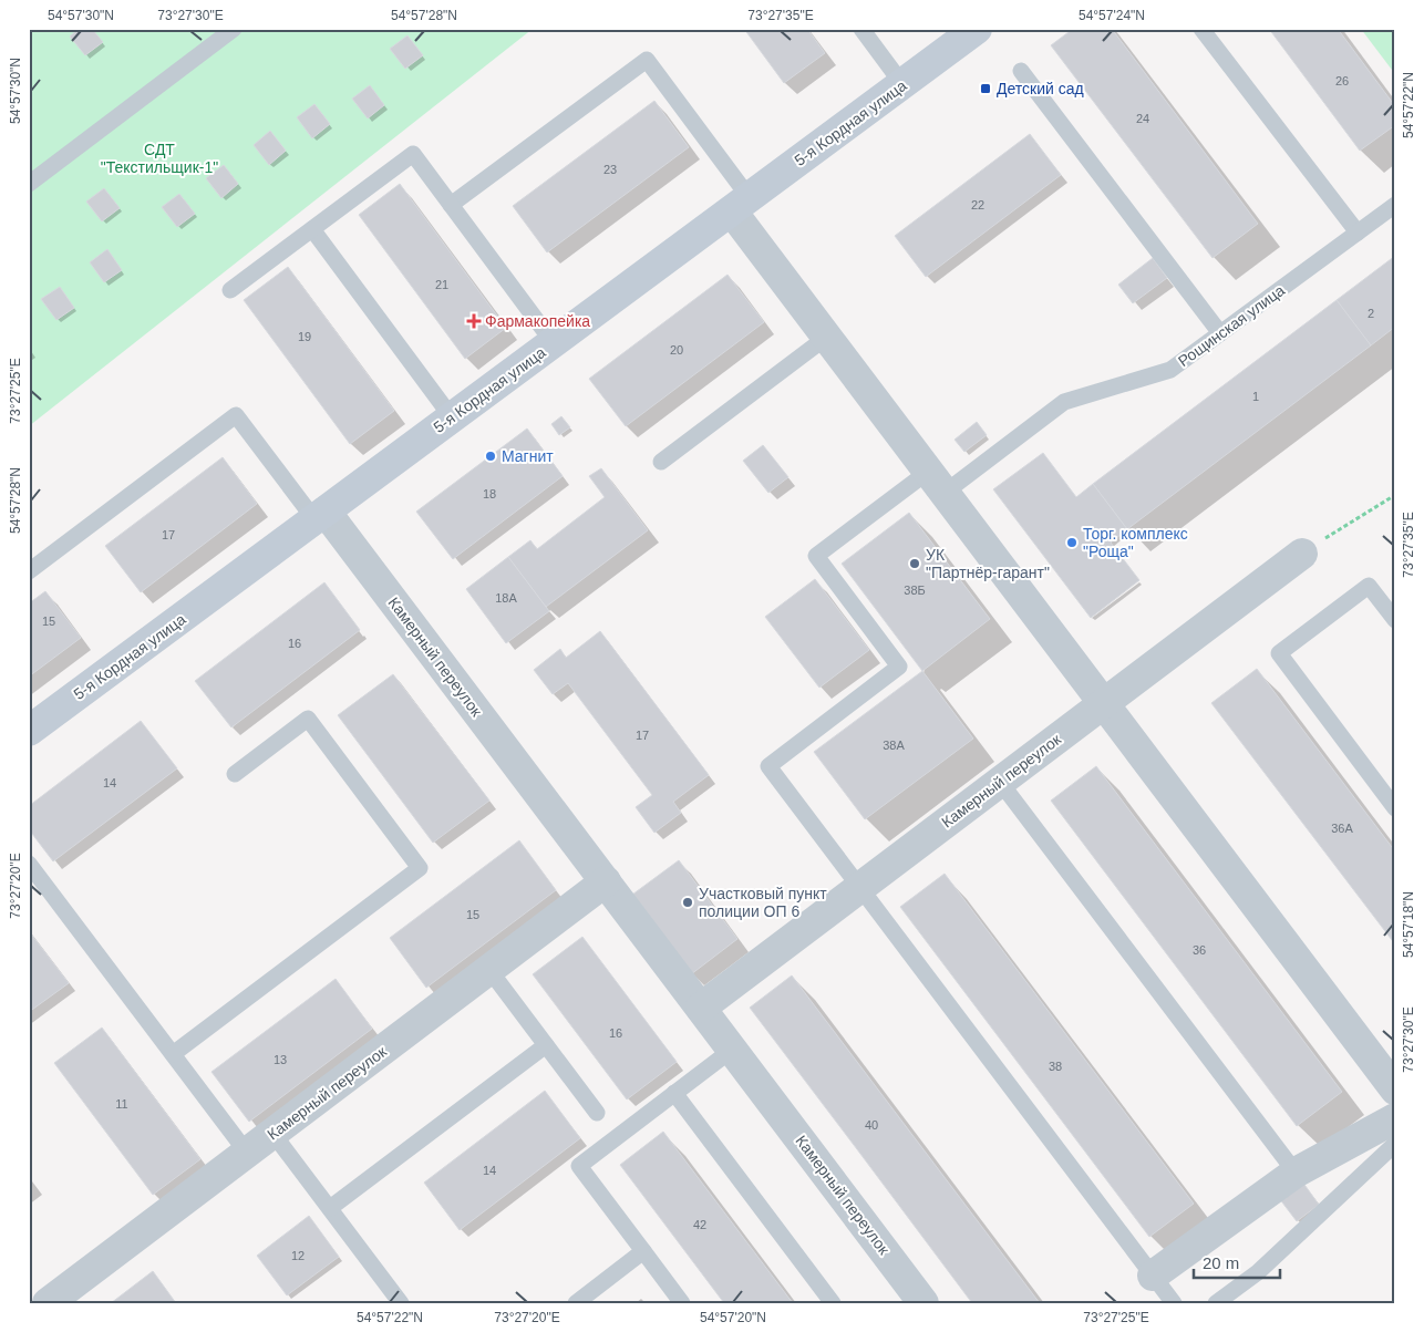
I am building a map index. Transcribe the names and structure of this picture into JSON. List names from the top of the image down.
{
  "streets": {
    "main road": ["5-я Кордная улица"],
    "street": ["Камерный переулок"],
    "lane": ["Рощинская улица"]
  },
  "crossings": [
    ["5-я Кордная улица", "Камерный переулок"],
    ["Рощинская улица", "Камерный переулок"]
  ],
  "parks": ["СДТ \"Текстильщик-1\""],
  "places": {
    "transit": ["Детский сад"],
    "health": ["Фармакопейка"],
    "other": [
      "Магнит",
      "Торг. комплекс \"Роща\"",
      "УК \"Партнёр-гарант\"",
      "Участковый пункт полиции ОП 6"
    ]
  },
  "house_numbers": [
    "26",
    "24",
    "23",
    "22",
    "21",
    "2",
    "19",
    "20",
    "1",
    "18",
    "17",
    "38Б",
    "18А",
    "15",
    "16",
    "17",
    "38А",
    "14",
    "36А",
    "15",
    "36",
    "16",
    "13",
    "38",
    "11",
    "40",
    "14",
    "42",
    "12"
  ],
  "scale_bar": "20 m",
  "coordinates": [
    "54°57'30\"N",
    "73°27'30\"E",
    "54°57'28\"N",
    "73°27'35\"E",
    "54°57'24\"N",
    "54°57'22\"N",
    "73°27'25\"E",
    "73°27'20\"E",
    "54°57'18\"N",
    "54°57'20\"N"
  ]
}
